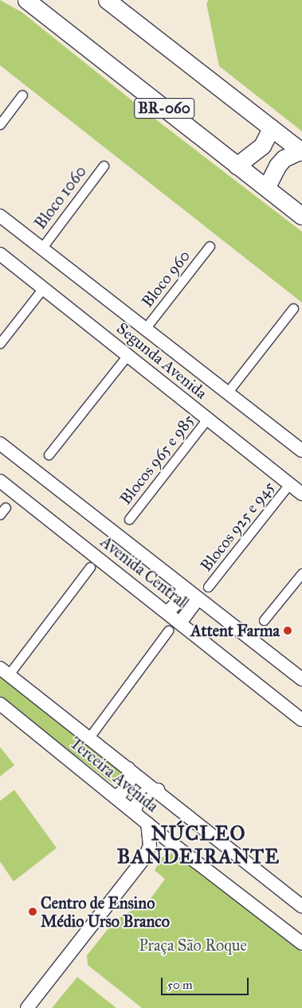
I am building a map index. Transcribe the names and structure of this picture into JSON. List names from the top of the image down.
{
  "streets": {
    "highway": ["BR-060"],
    "street": [
      "Bloco 1060",
      "Bloco 960",
      "Segunda Avenida",
      "Blocos 965 e 985",
      "Blocos 925 e 945",
      "Avenida Central",
      "Terceira Avenida"
    ]
  },
  "crossings": [
    ["Bloco 1060", "Segunda Avenida"],
    ["Bloco 960", "Segunda Avenida"],
    ["Segunda Avenida", "Blocos 965 e 985"],
    ["Segunda Avenida", "Blocos 925 e 945"]
  ],
  "districts": ["NÚCLEO BANDEIRANTE"],
  "parks": ["Praça São Roque"],
  "places": ["Attent Farma", "Centro de Ensino Médio Urso Branco"],
  "scale_bar": "50 m"
}
